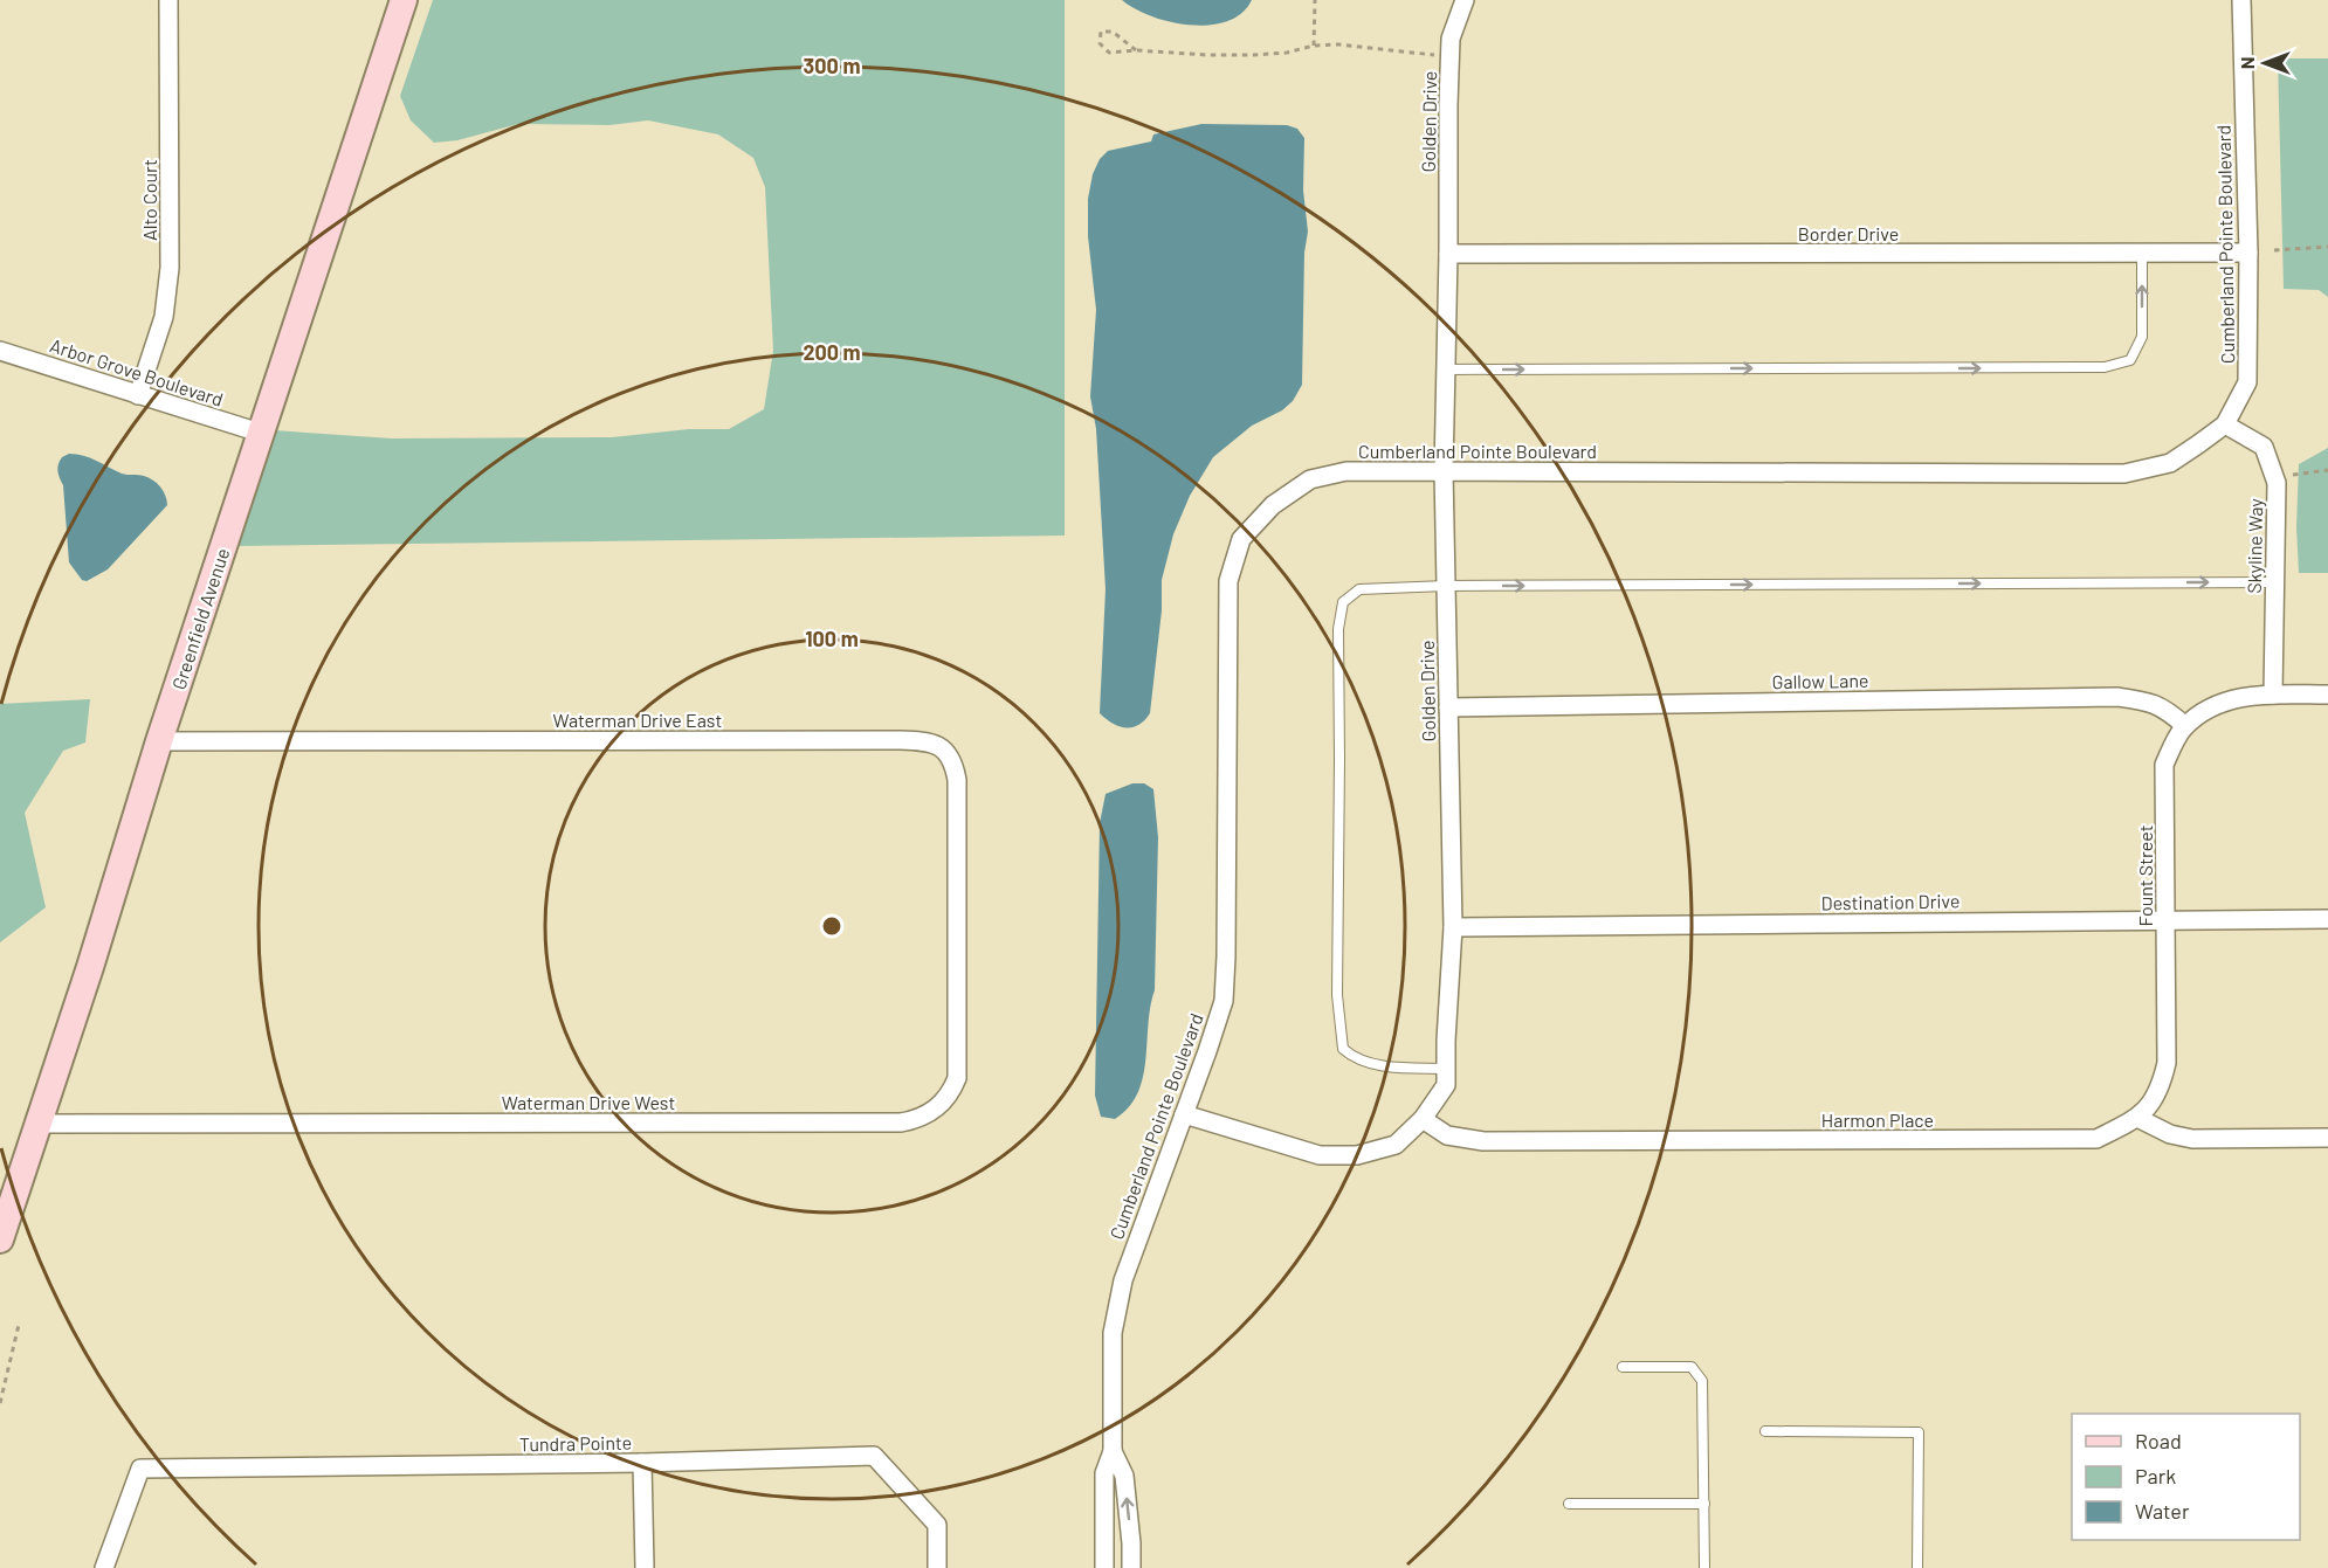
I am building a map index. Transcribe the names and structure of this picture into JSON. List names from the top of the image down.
{
  "streets": {
    "main road": ["Greenfield Avenue"],
    "street": [
      "Golden Drive",
      "Alto Court",
      "Border Drive",
      "Cumberland Pointe Boulevard",
      "Arbor Grove Boulevard",
      "Skyline Way",
      "Gallow Lane",
      "Waterman Drive East",
      "Fount Street",
      "Destination Drive",
      "Waterman Drive West",
      "Harmon Place",
      "Tundra Pointe"
    ]
  },
  "crossings": [
    ["Golden Drive", "Border Drive"],
    ["Golden Drive", "Cumberland Pointe Boulevard"],
    ["Golden Drive", "Gallow Lane"],
    ["Golden Drive", "Destination Drive"],
    ["Golden Drive", "Harmon Place"],
    ["Alto Court", "Arbor Grove Boulevard"],
    ["Border Drive", "Cumberland Pointe Boulevard"],
    ["Cumberland Pointe Boulevard", "Skyline Way"],
    ["Arbor Grove Boulevard", "Greenfield Avenue"],
    ["Skyline Way", "Fount Street"],
    ["Greenfield Avenue", "Waterman Drive East"],
    ["Greenfield Avenue", "Waterman Drive West"],
    ["Gallow Lane", "Fount Street"],
    ["Waterman Drive East", "Waterman Drive West"],
    ["Fount Street", "Destination Drive"],
    ["Fount Street", "Harmon Place"]
  ],
  "legend": ["Road", "Park", "Water"],
  "north": "left",
  "rings": ["300 m", "200 m", "100 m"]
}
